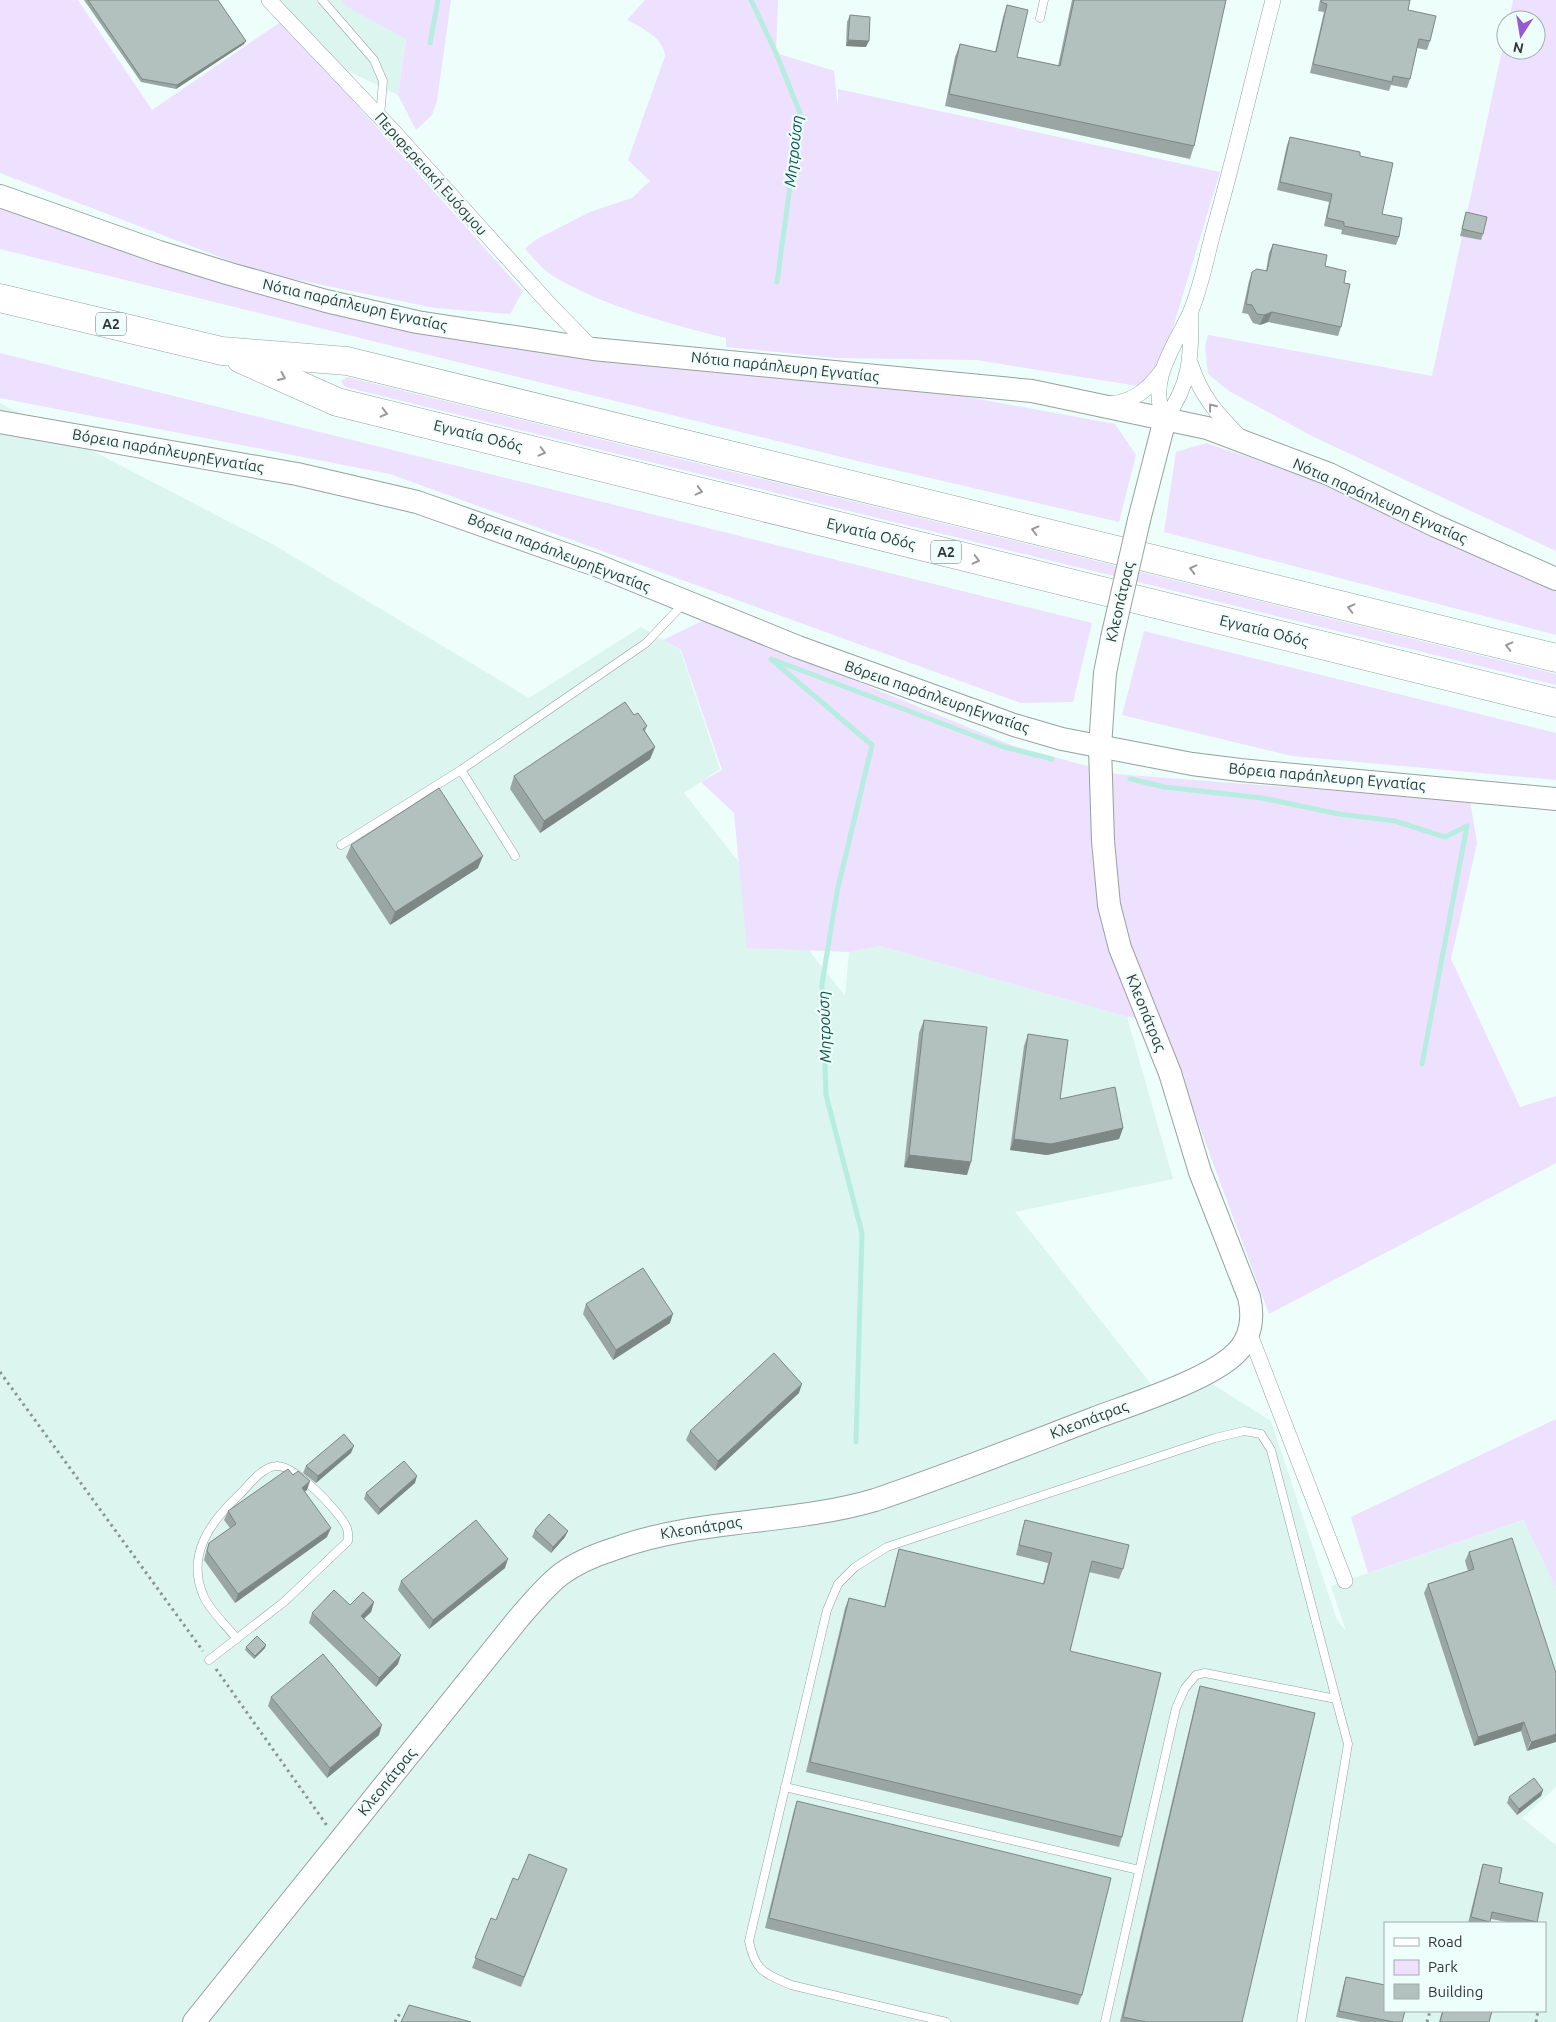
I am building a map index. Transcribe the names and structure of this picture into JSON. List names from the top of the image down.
{
  "streets": {
    "highway": ["Α2", "Εγνατία Οδός"],
    "street": [
      "Περιφερειακή Ευόσμου",
      "Νότια παράπλευρη Εγνατίας",
      "Βόρεια παράπλευρηΕγνατίας",
      "Κλεοπάτρας",
      "Βόρεια παράπλευρη Εγνατίας"
    ]
  },
  "crossings": [
    ["Περιφερειακή Ευόσμου", "Νότια παράπλευρη Εγνατίας"],
    ["Νότια παράπλευρη Εγνατίας", "Κλεοπάτρας"],
    ["Βόρεια παράπλευρηΕγνατίας", "Κλεοπάτρας"],
    ["Βόρεια παράπλευρηΕγνατίας", "Βόρεια παράπλευρη Εγνατίας"],
    ["Κλεοπάτρας", "Βόρεια παράπλευρη Εγνατίας"]
  ],
  "water": ["Μητρούση"],
  "legend": ["Road", "Park", "Building"],
  "north": "bottom"
}
